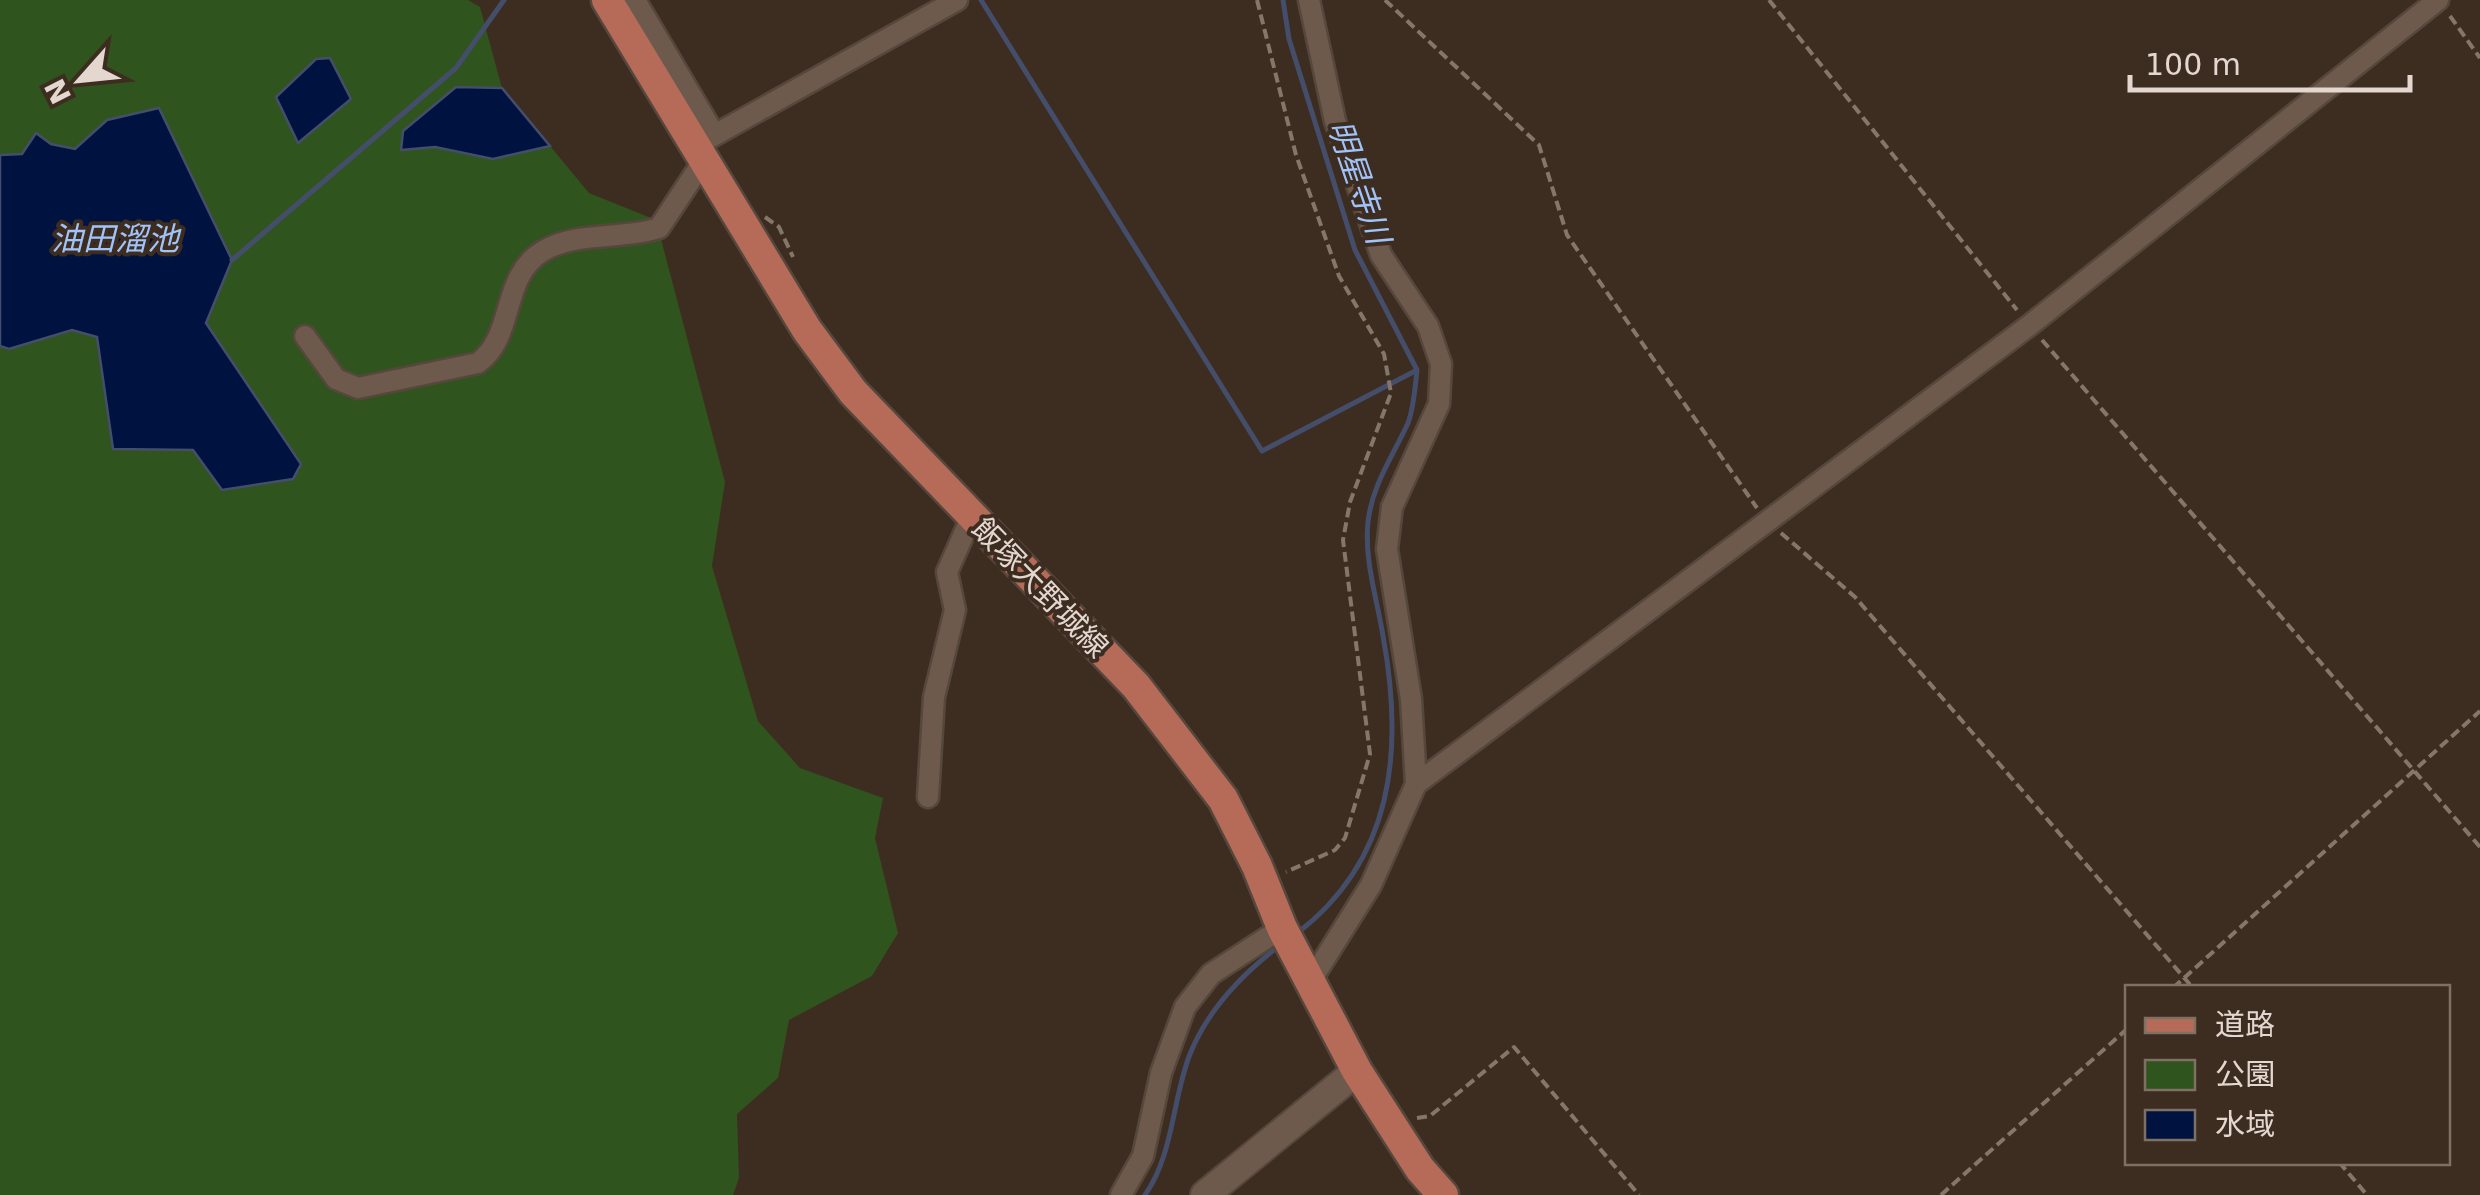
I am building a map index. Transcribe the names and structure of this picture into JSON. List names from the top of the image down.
{
  "streets": {
    "main road": ["飯塚大野城線"]
  },
  "water": ["明星寺川", "油田溜池"],
  "legend": ["道路", "公園", "水域"],
  "scale_bar": "100 m",
  "north": "bottom left"
}
